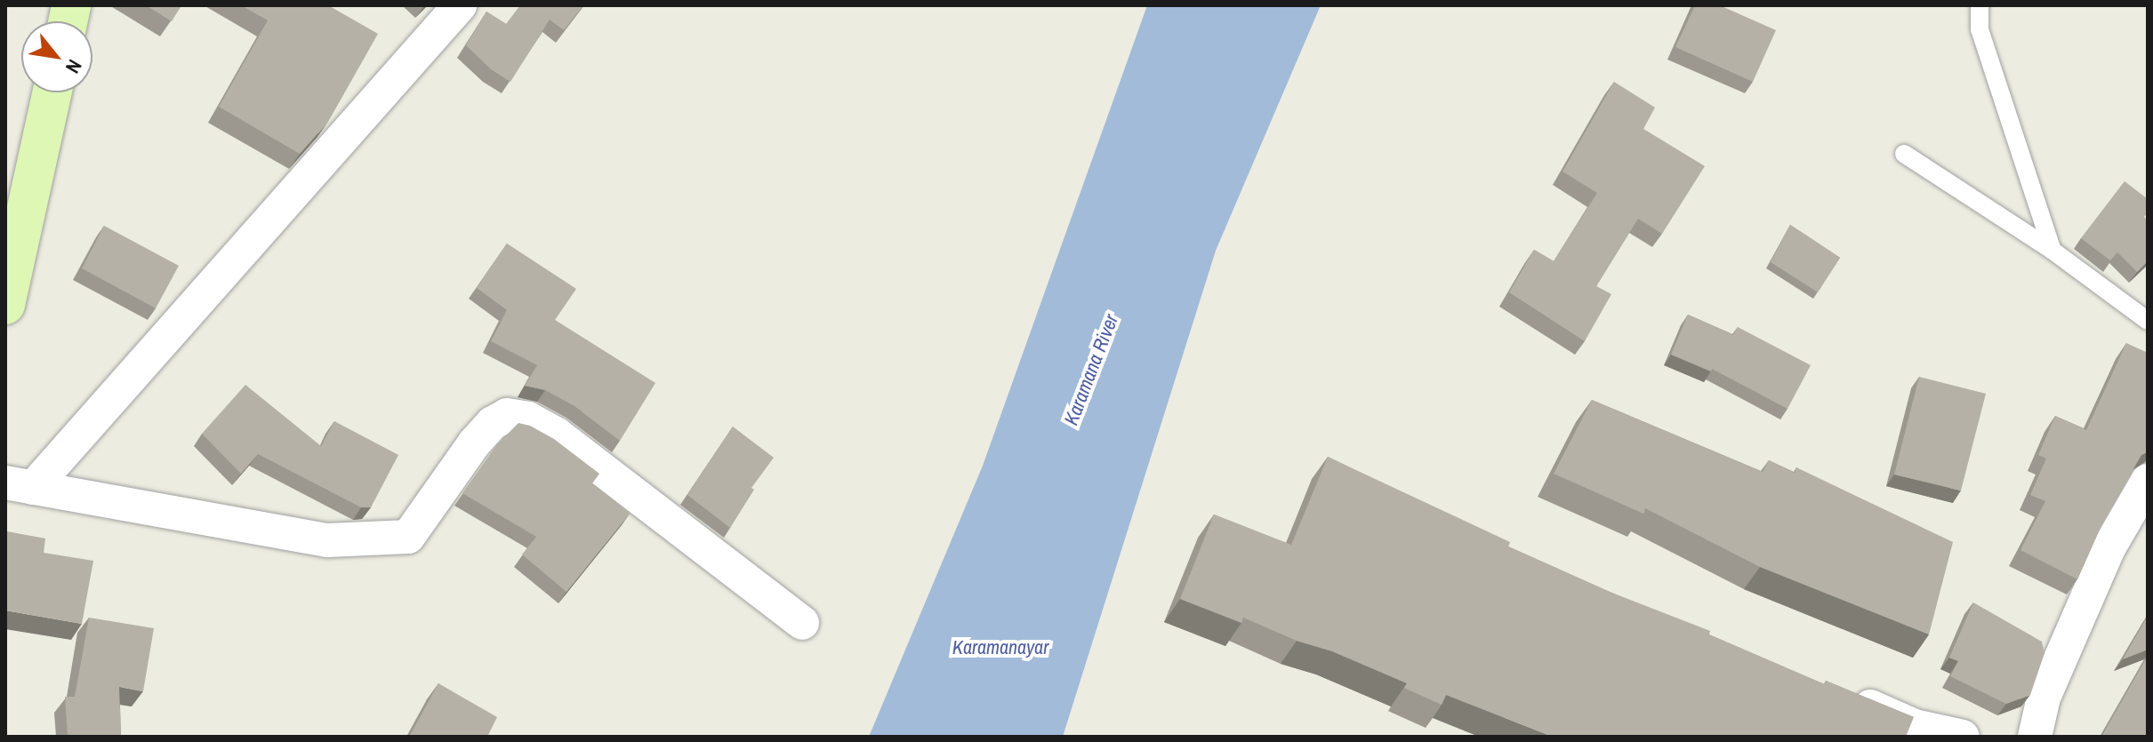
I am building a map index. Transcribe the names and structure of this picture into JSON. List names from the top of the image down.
{
  "water": ["Karamana River", "Karamanayar"],
  "north": "bottom right"
}
